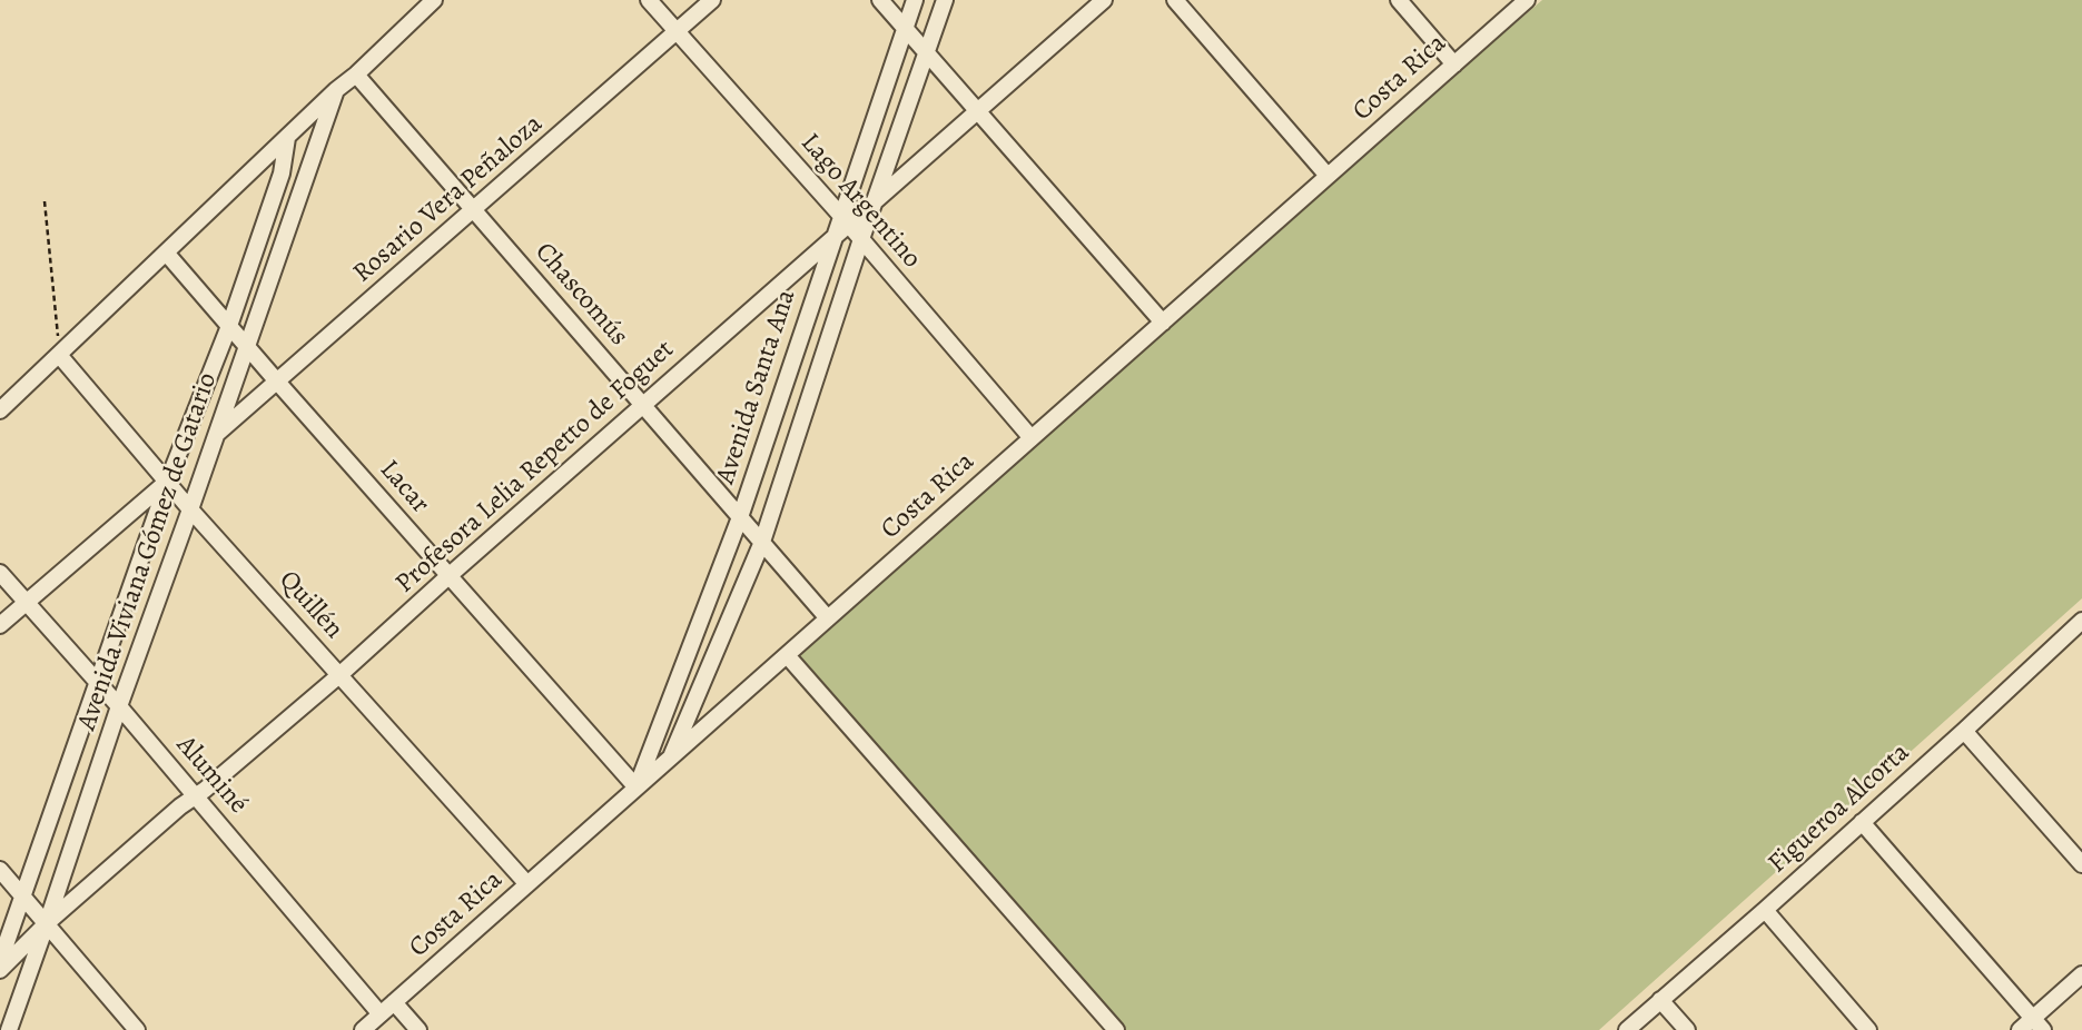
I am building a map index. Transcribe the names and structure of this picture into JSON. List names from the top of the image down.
{
  "streets": {
    "street": [
      "Costa Rica",
      "Rosario Vera Peñaloza",
      "Lago Argentino",
      "Chascomús",
      "Avenida Santa Ana",
      "Profesora Lelia Repetto de Foguet",
      "Lacar",
      "Avenida Viviana Gómez de Gatario",
      "Quillén",
      "Aluminé",
      "Figueroa Alcorta"
    ]
  },
  "crossings": [
    ["Costa Rica", "Lago Argentino"],
    ["Costa Rica", "Chascomús"],
    ["Costa Rica", "Avenida Santa Ana"],
    ["Costa Rica", "Lacar"],
    ["Costa Rica", "Quillén"],
    ["Costa Rica", "Aluminé"],
    ["Rosario Vera Peñaloza", "Lago Argentino"],
    ["Rosario Vera Peñaloza", "Chascomús"],
    ["Rosario Vera Peñaloza", "Lacar"],
    ["Rosario Vera Peñaloza", "Avenida Viviana Gómez de Gatario"],
    ["Lago Argentino", "Avenida Santa Ana"],
    ["Lago Argentino", "Profesora Lelia Repetto de Foguet"],
    ["Chascomús", "Avenida Santa Ana"],
    ["Chascomús", "Profesora Lelia Repetto de Foguet"],
    ["Avenida Santa Ana", "Profesora Lelia Repetto de Foguet"],
    ["Avenida Santa Ana", "Lacar"],
    ["Profesora Lelia Repetto de Foguet", "Lacar"],
    ["Profesora Lelia Repetto de Foguet", "Avenida Viviana Gómez de Gatario"],
    ["Profesora Lelia Repetto de Foguet", "Quillén"],
    ["Profesora Lelia Repetto de Foguet", "Aluminé"],
    ["Lacar", "Avenida Viviana Gómez de Gatario"],
    ["Avenida Viviana Gómez de Gatario", "Quillén"],
    ["Avenida Viviana Gómez de Gatario", "Aluminé"]
  ]
}
